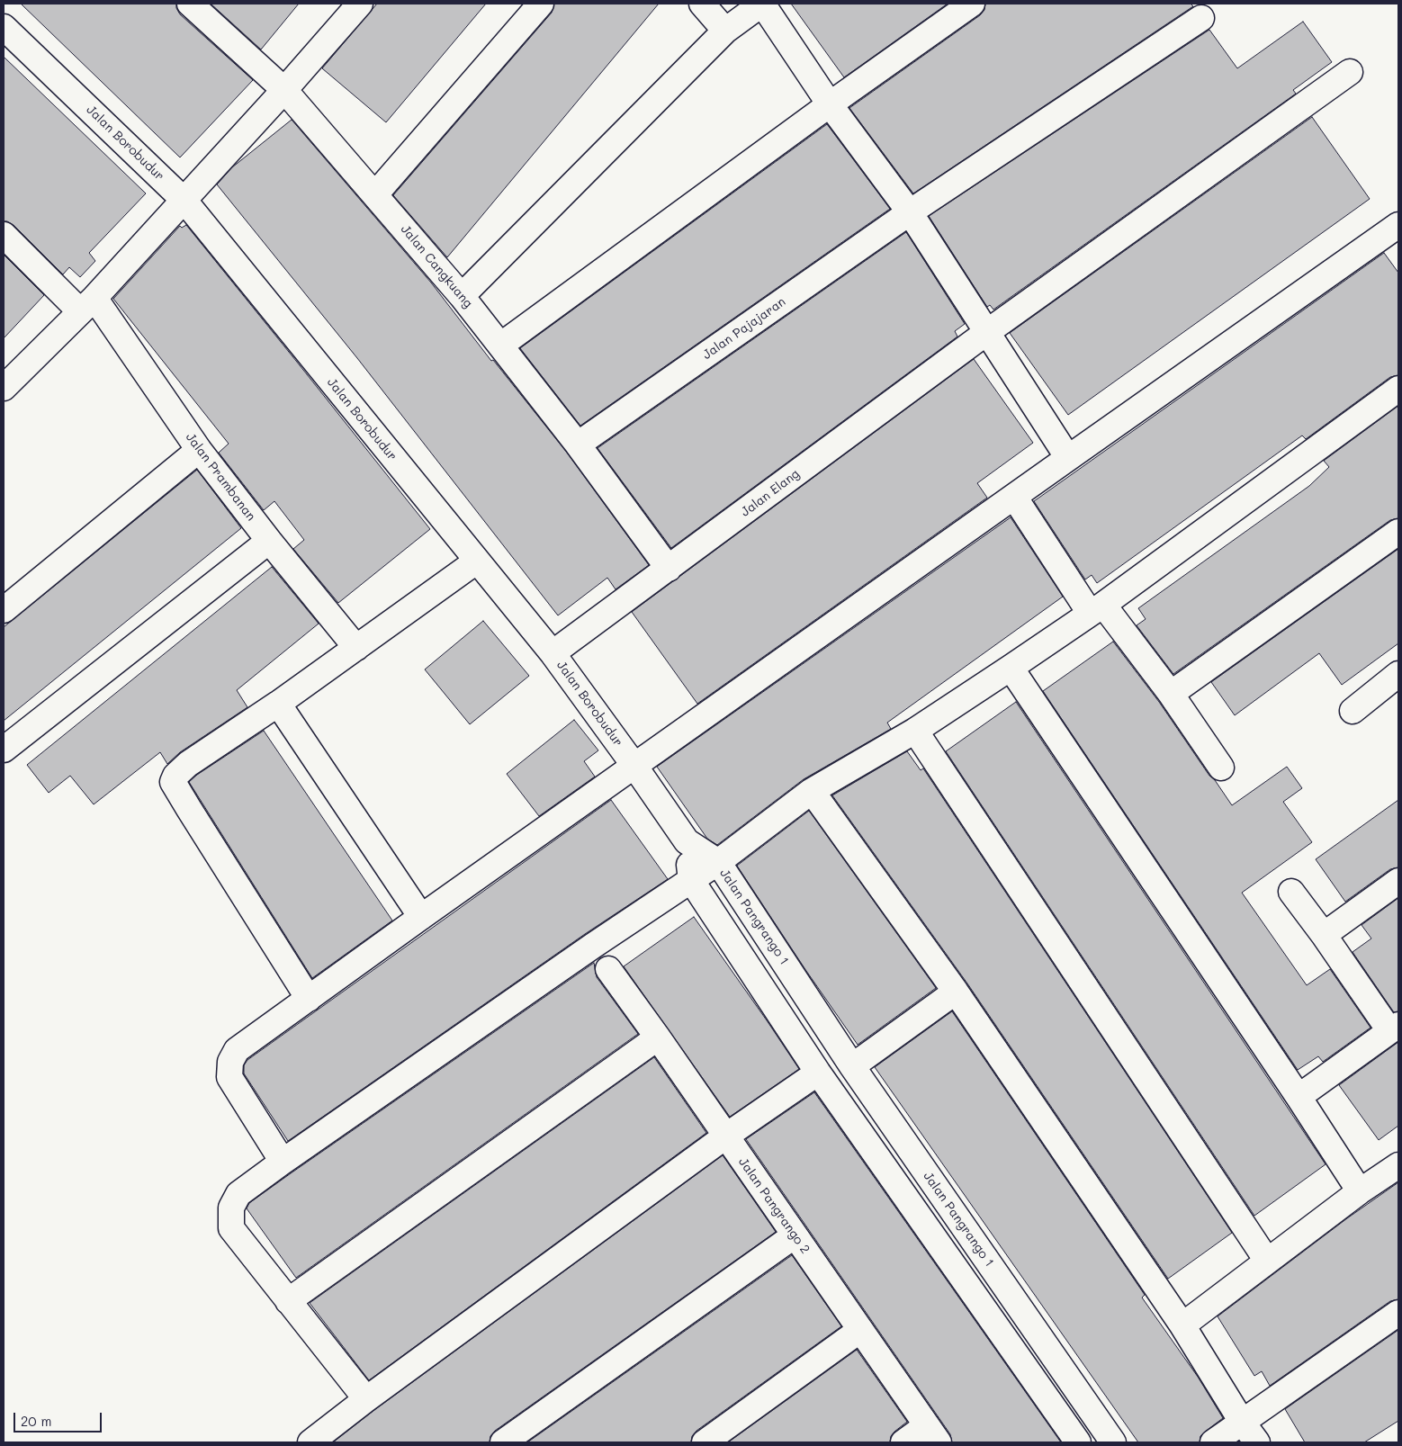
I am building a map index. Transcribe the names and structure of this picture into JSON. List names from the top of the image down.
{
  "streets": {
    "street": [
      "Jalan Borobudur",
      "Jalan Cangkuang",
      "Jalan Pajajaran",
      "Jalan Prambanan",
      "Jalan Elang",
      "Jalan Pangrango 1",
      "Jalan Pangrango 2"
    ]
  },
  "crossings": [
    ["Jalan Borobudur", "Jalan Elang"],
    ["Jalan Borobudur", "Jalan Pangrango 1"],
    ["Jalan Cangkuang", "Jalan Pajajaran"],
    ["Jalan Cangkuang", "Jalan Elang"]
  ],
  "scale_bar": "20 m"
}
